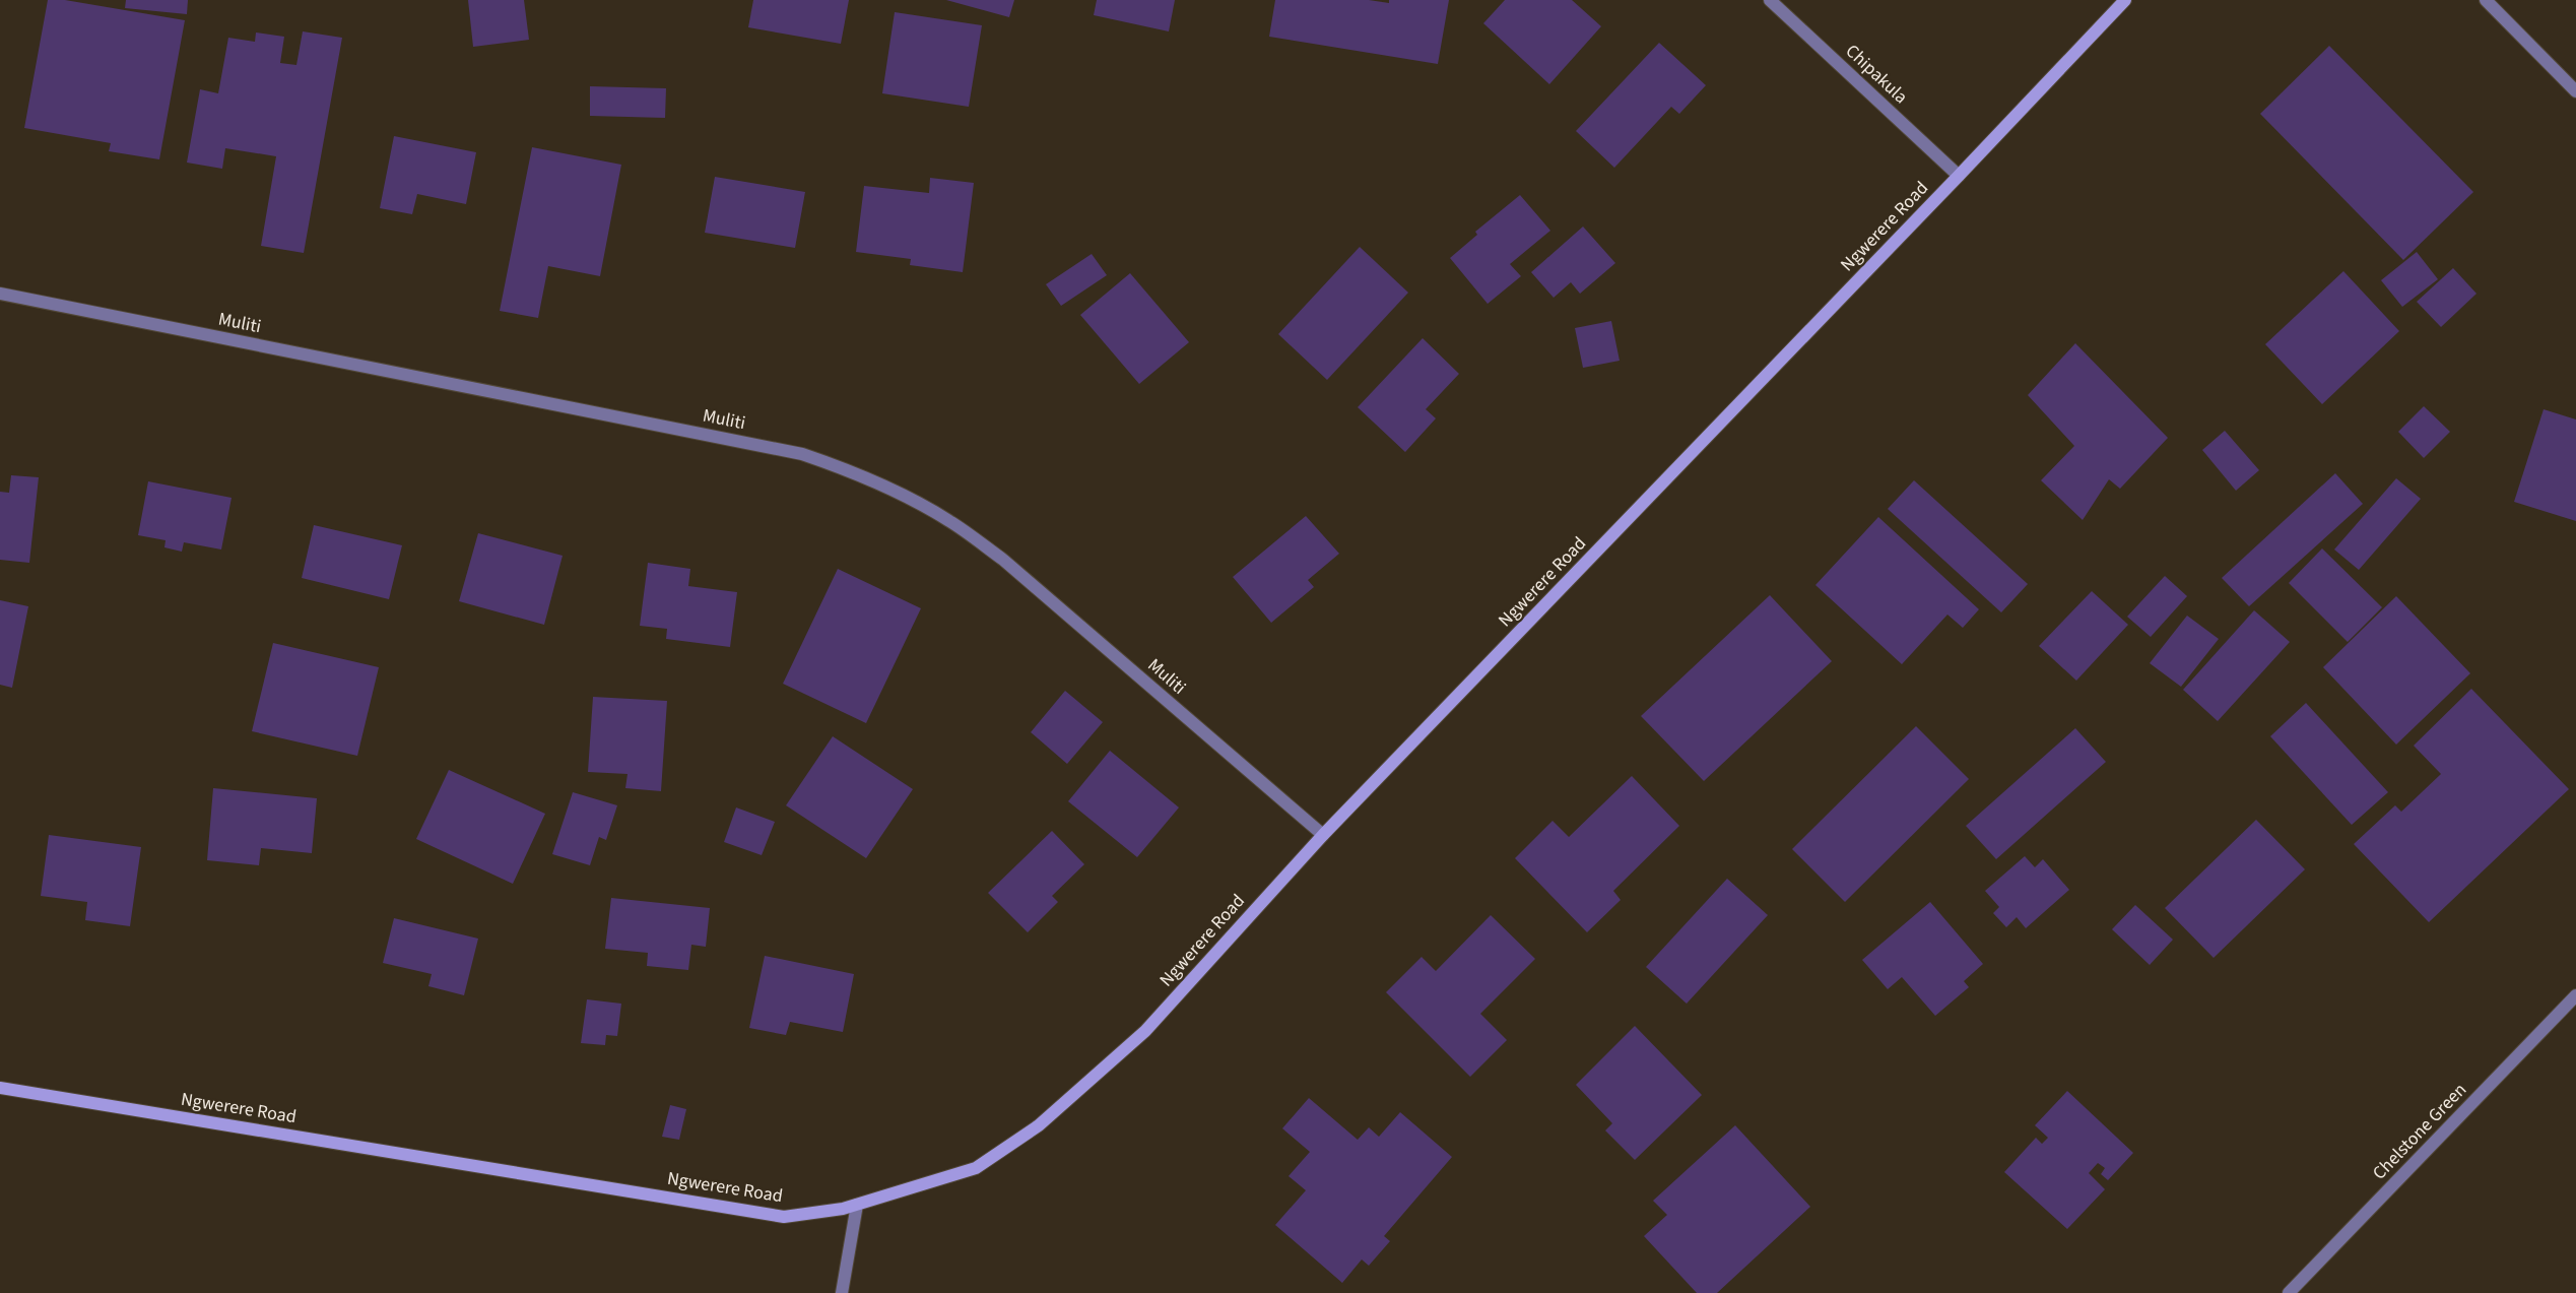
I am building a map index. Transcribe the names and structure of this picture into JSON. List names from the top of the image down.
{
  "streets": {
    "street": [
      "Chipakula",
      "Ngwerere Road",
      "Muliti",
      "Chelstone Green"
    ]
  },
  "crossings": [
    ["Chipakula", "Ngwerere Road"],
    ["Ngwerere Road", "Muliti"]
  ]
}
